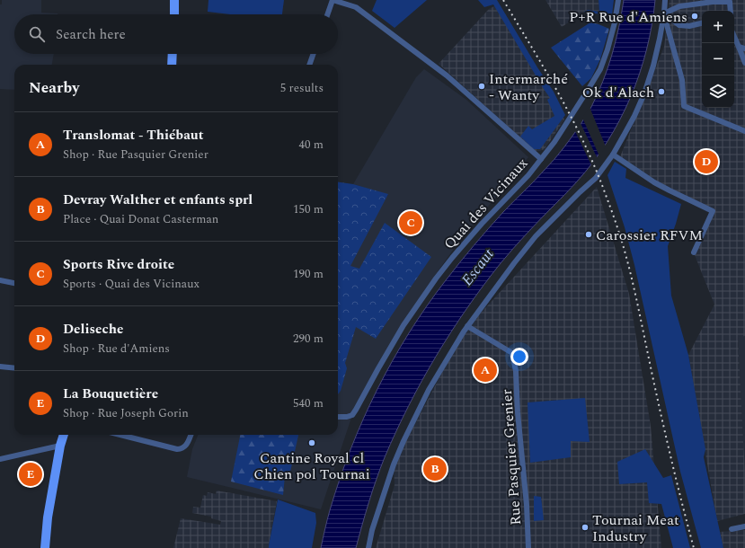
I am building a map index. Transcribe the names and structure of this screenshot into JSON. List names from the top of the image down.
{
  "streets": {
    "street": ["Quai des Vicinaux", "Rue Pasquier Grenier"]
  },
  "water": ["Escaut"],
  "places": [
    "P+R Rue d'Amiens",
    "Intermarché - Wanty",
    "Ok d'Alach",
    "Carossier RFVM",
    "Cantine Royal cl Chien pol Tournai",
    "Tournai Meat Industry"
  ],
  "page": {
    "map_buttons": ["+", "−"],
    "search": "Search here",
    "heading": ["Nearby", "5 results"],
    "list": [
      {
        "mark": "A",
        "name": "Translomat - Thiébaut",
        "note": "Shop · Rue Pasquier Grenier",
        "value": "40 m"
      },
      {
        "mark": "B",
        "name": "Devray Walther et enfants sprl",
        "note": "Place · Quai Donat Casterman",
        "value": "150 m"
      },
      {
        "mark": "C",
        "name": "Sports Rive droite",
        "note": "Sports · Quai des Vicinaux",
        "value": "190 m"
      },
      {
        "mark": "D",
        "name": "Deliseche",
        "note": "Shop · Rue d'Amiens",
        "value": "290 m"
      },
      {
        "mark": "E",
        "name": "La Bouquetière",
        "note": "Shop · Rue Joseph Gorin",
        "value": "540 m"
      }
    ],
    "pins": [
      "D",
      "C",
      "A",
      "B",
      "E"
    ]
  }
}
